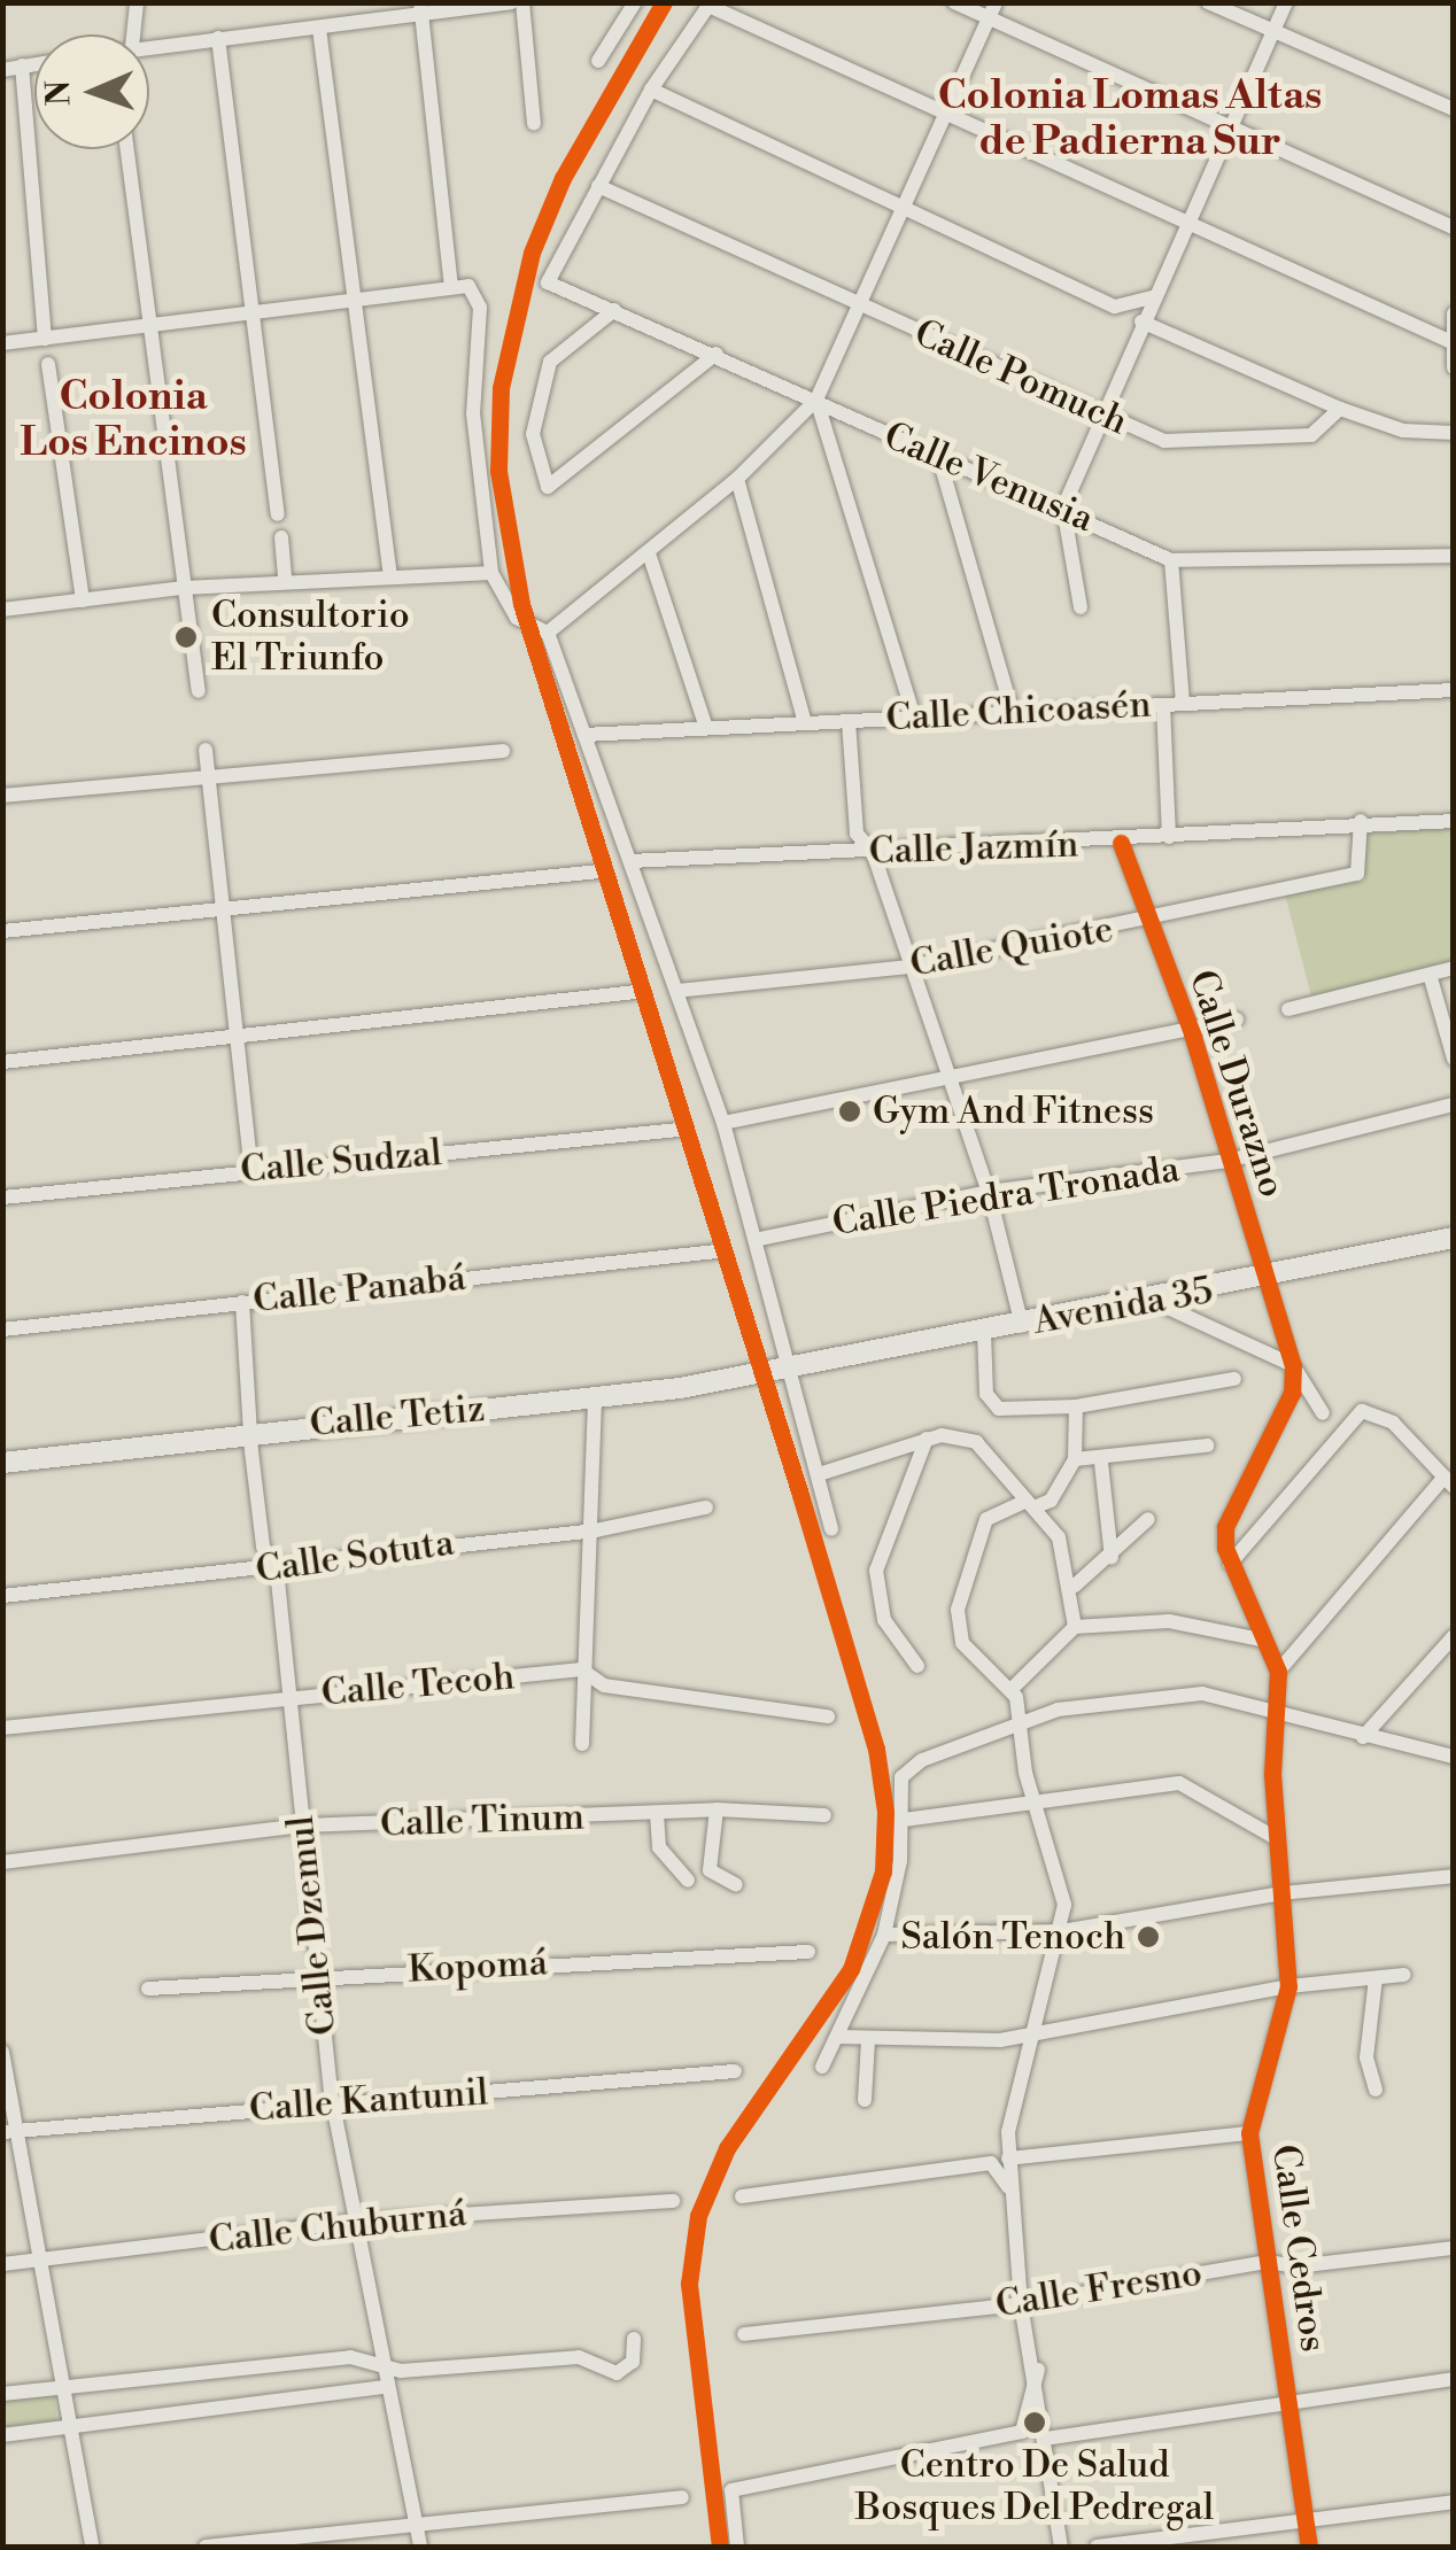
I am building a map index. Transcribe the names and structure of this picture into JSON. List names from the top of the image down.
{
  "streets": {
    "street": [
      "Calle Pomuch",
      "Calle Venusia",
      "Calle Chicoasén",
      "Calle Jazmín",
      "Calle Quiote",
      "Calle Durazno",
      "Calle Sudzal",
      "Calle Piedra Tronada",
      "Calle Panabá",
      "Avenida 35",
      "Calle Tetiz",
      "Calle Sotuta",
      "Calle Tecoh",
      "Calle Tinum",
      "Calle Dzemul",
      "Kopomá",
      "Calle Kantunil",
      "Calle Chuburná",
      "Calle Cedros",
      "Calle Fresno"
    ]
  },
  "crossings": [
    ["Calle Pomuch", "Calle Venusia"],
    ["Calle Jazmín", "Calle Quiote"],
    ["Calle Jazmín", "Calle Durazno"],
    ["Calle Quiote", "Calle Durazno"],
    ["Calle Durazno", "Calle Piedra Tronada"],
    ["Calle Durazno", "Avenida 35"],
    ["Calle Panabá", "Calle Dzemul"],
    ["Avenida 35", "Calle Tetiz"],
    ["Calle Tetiz", "Calle Dzemul"],
    ["Calle Sotuta", "Calle Dzemul"],
    ["Calle Tecoh", "Calle Dzemul"],
    ["Calle Tinum", "Calle Dzemul"],
    ["Calle Dzemul", "Kopomá"],
    ["Calle Dzemul", "Calle Kantunil"],
    ["Calle Dzemul", "Calle Chuburná"],
    ["Calle Cedros", "Calle Fresno"]
  ],
  "districts": ["Colonia Lomas Altas de Padierna Sur", "Colonia Los Encinos"],
  "places": [
    "Consultorio El Triunfo",
    "Gym And Fitness",
    "Salón Tenoch",
    "Centro De Salud Bosques Del Pedregal"
  ],
  "north": "left"
}
